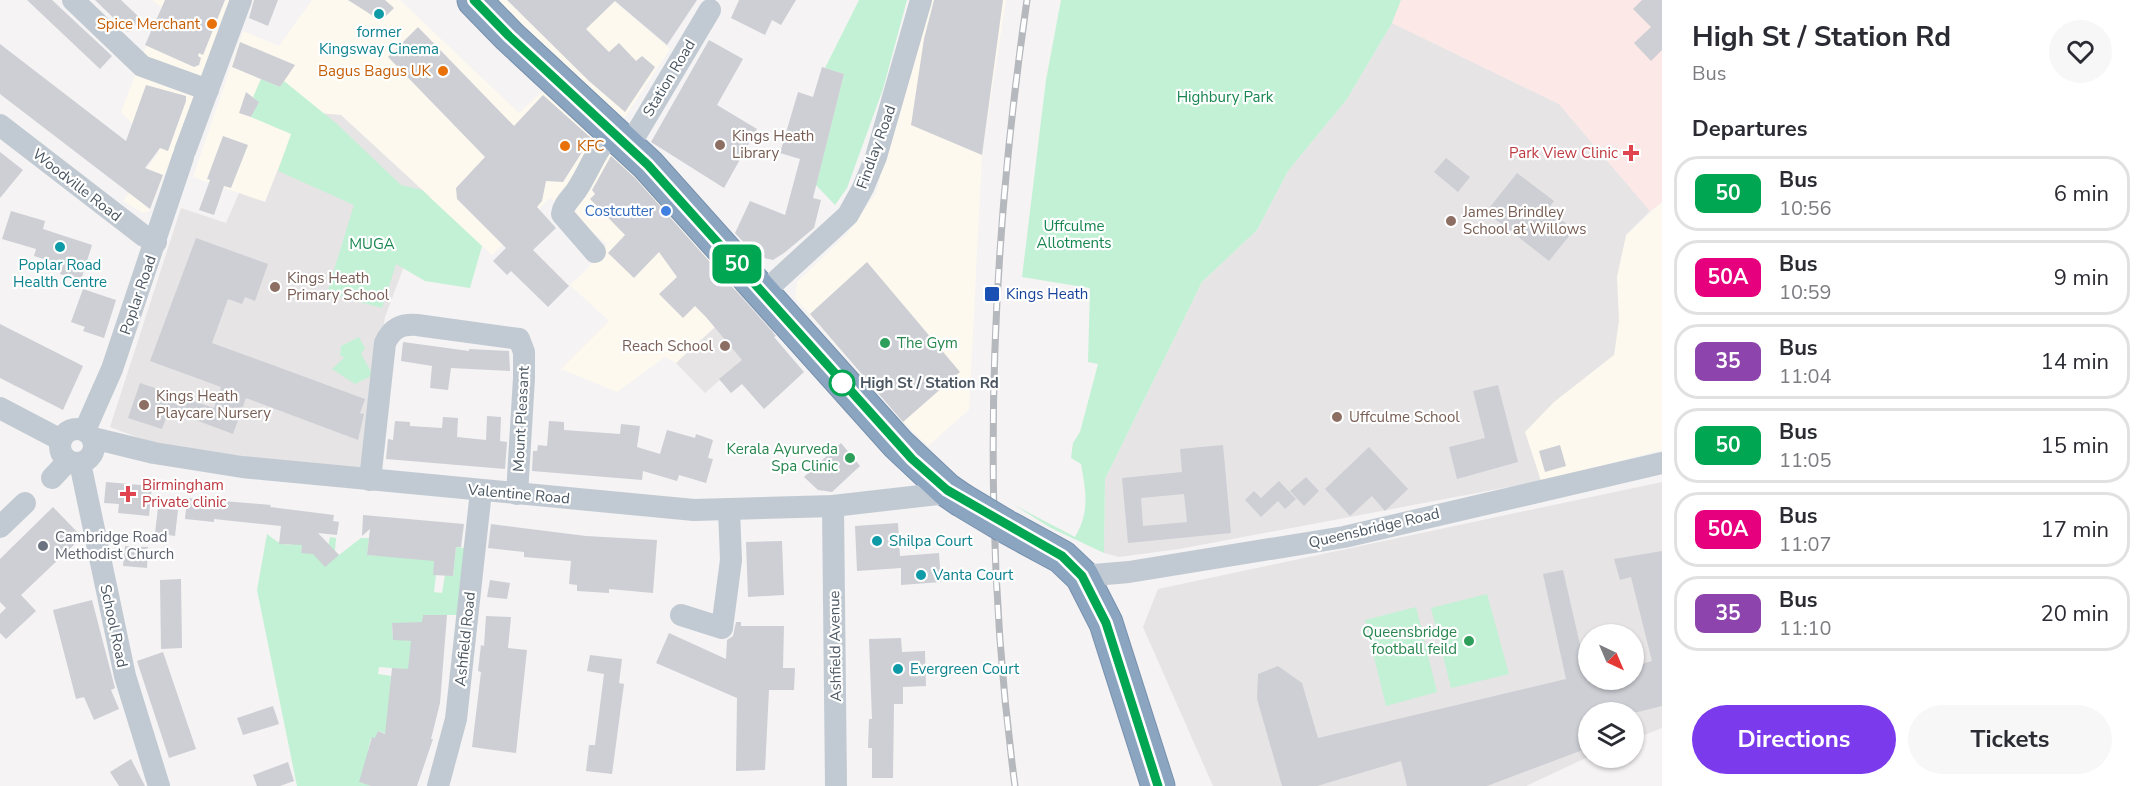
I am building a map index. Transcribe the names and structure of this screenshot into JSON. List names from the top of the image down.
{
  "streets": {
    "street": [
      "Station Road",
      "Findlay Road",
      "Woodville Road",
      "Poplar Road",
      "Mount Pleasant",
      "Valentine Road",
      "Queensbridge Road",
      "School Road",
      "Ashfield Road",
      "Ashfield Avenue"
    ]
  },
  "crossings": [
    ["Woodville Road", "Poplar Road"],
    ["Poplar Road", "Valentine Road"],
    ["Poplar Road", "School Road"],
    ["Mount Pleasant", "Valentine Road"],
    ["Valentine Road", "Ashfield Road"],
    ["Valentine Road", "Ashfield Avenue"]
  ],
  "parks": ["Highbury Park", "Uffculme Allotments", "MUGA"],
  "places": {
    "other": [
      "former Kingsway Cinema",
      "Spice Merchant",
      "Bagus Bagus UK",
      "Kings Heath Library",
      "KFC",
      "Costcutter",
      "James Brindley School at Willows",
      "Poplar Road Health Centre",
      "Kings Heath Primary School",
      "The Gym",
      "Reach School",
      "High St / Station Rd",
      "Kings Heath Playcare Nursery",
      "Uffculme School",
      "Kerala Ayurveda Spa Clinic",
      "Shilpa Court",
      "Cambridge Road Methodist Church",
      "Vanta Court",
      "Queensbridge football feild",
      "Evergreen Court"
    ],
    "health": ["Park View Clinic", "Birmingham Private clinic"],
    "transit": ["Kings Heath"]
  },
  "lines": ["bus line 50"],
  "north": "bottom right",
  "page": {
    "on_map": "50",
    "heading": [
      ["High St / Station Rd", "Bus"],
      "Departures"
    ],
    "list": [
      {
        "mark": "50",
        "name": "Bus",
        "note": "10:56",
        "value": "6 min"
      },
      {
        "mark": "50A",
        "name": "Bus",
        "note": "10:59",
        "value": "9 min"
      },
      {
        "mark": "35",
        "name": "Bus",
        "note": "11:04",
        "value": "14 min"
      },
      {
        "mark": "50",
        "name": "Bus",
        "note": "11:05",
        "value": "15 min"
      },
      {
        "mark": "50A",
        "name": "Bus",
        "note": "11:07",
        "value": "17 min"
      },
      {
        "mark": "35",
        "name": "Bus",
        "note": "11:10",
        "value": "20 min"
      }
    ],
    "buttons": ["Directions", "Tickets"]
  }
}
